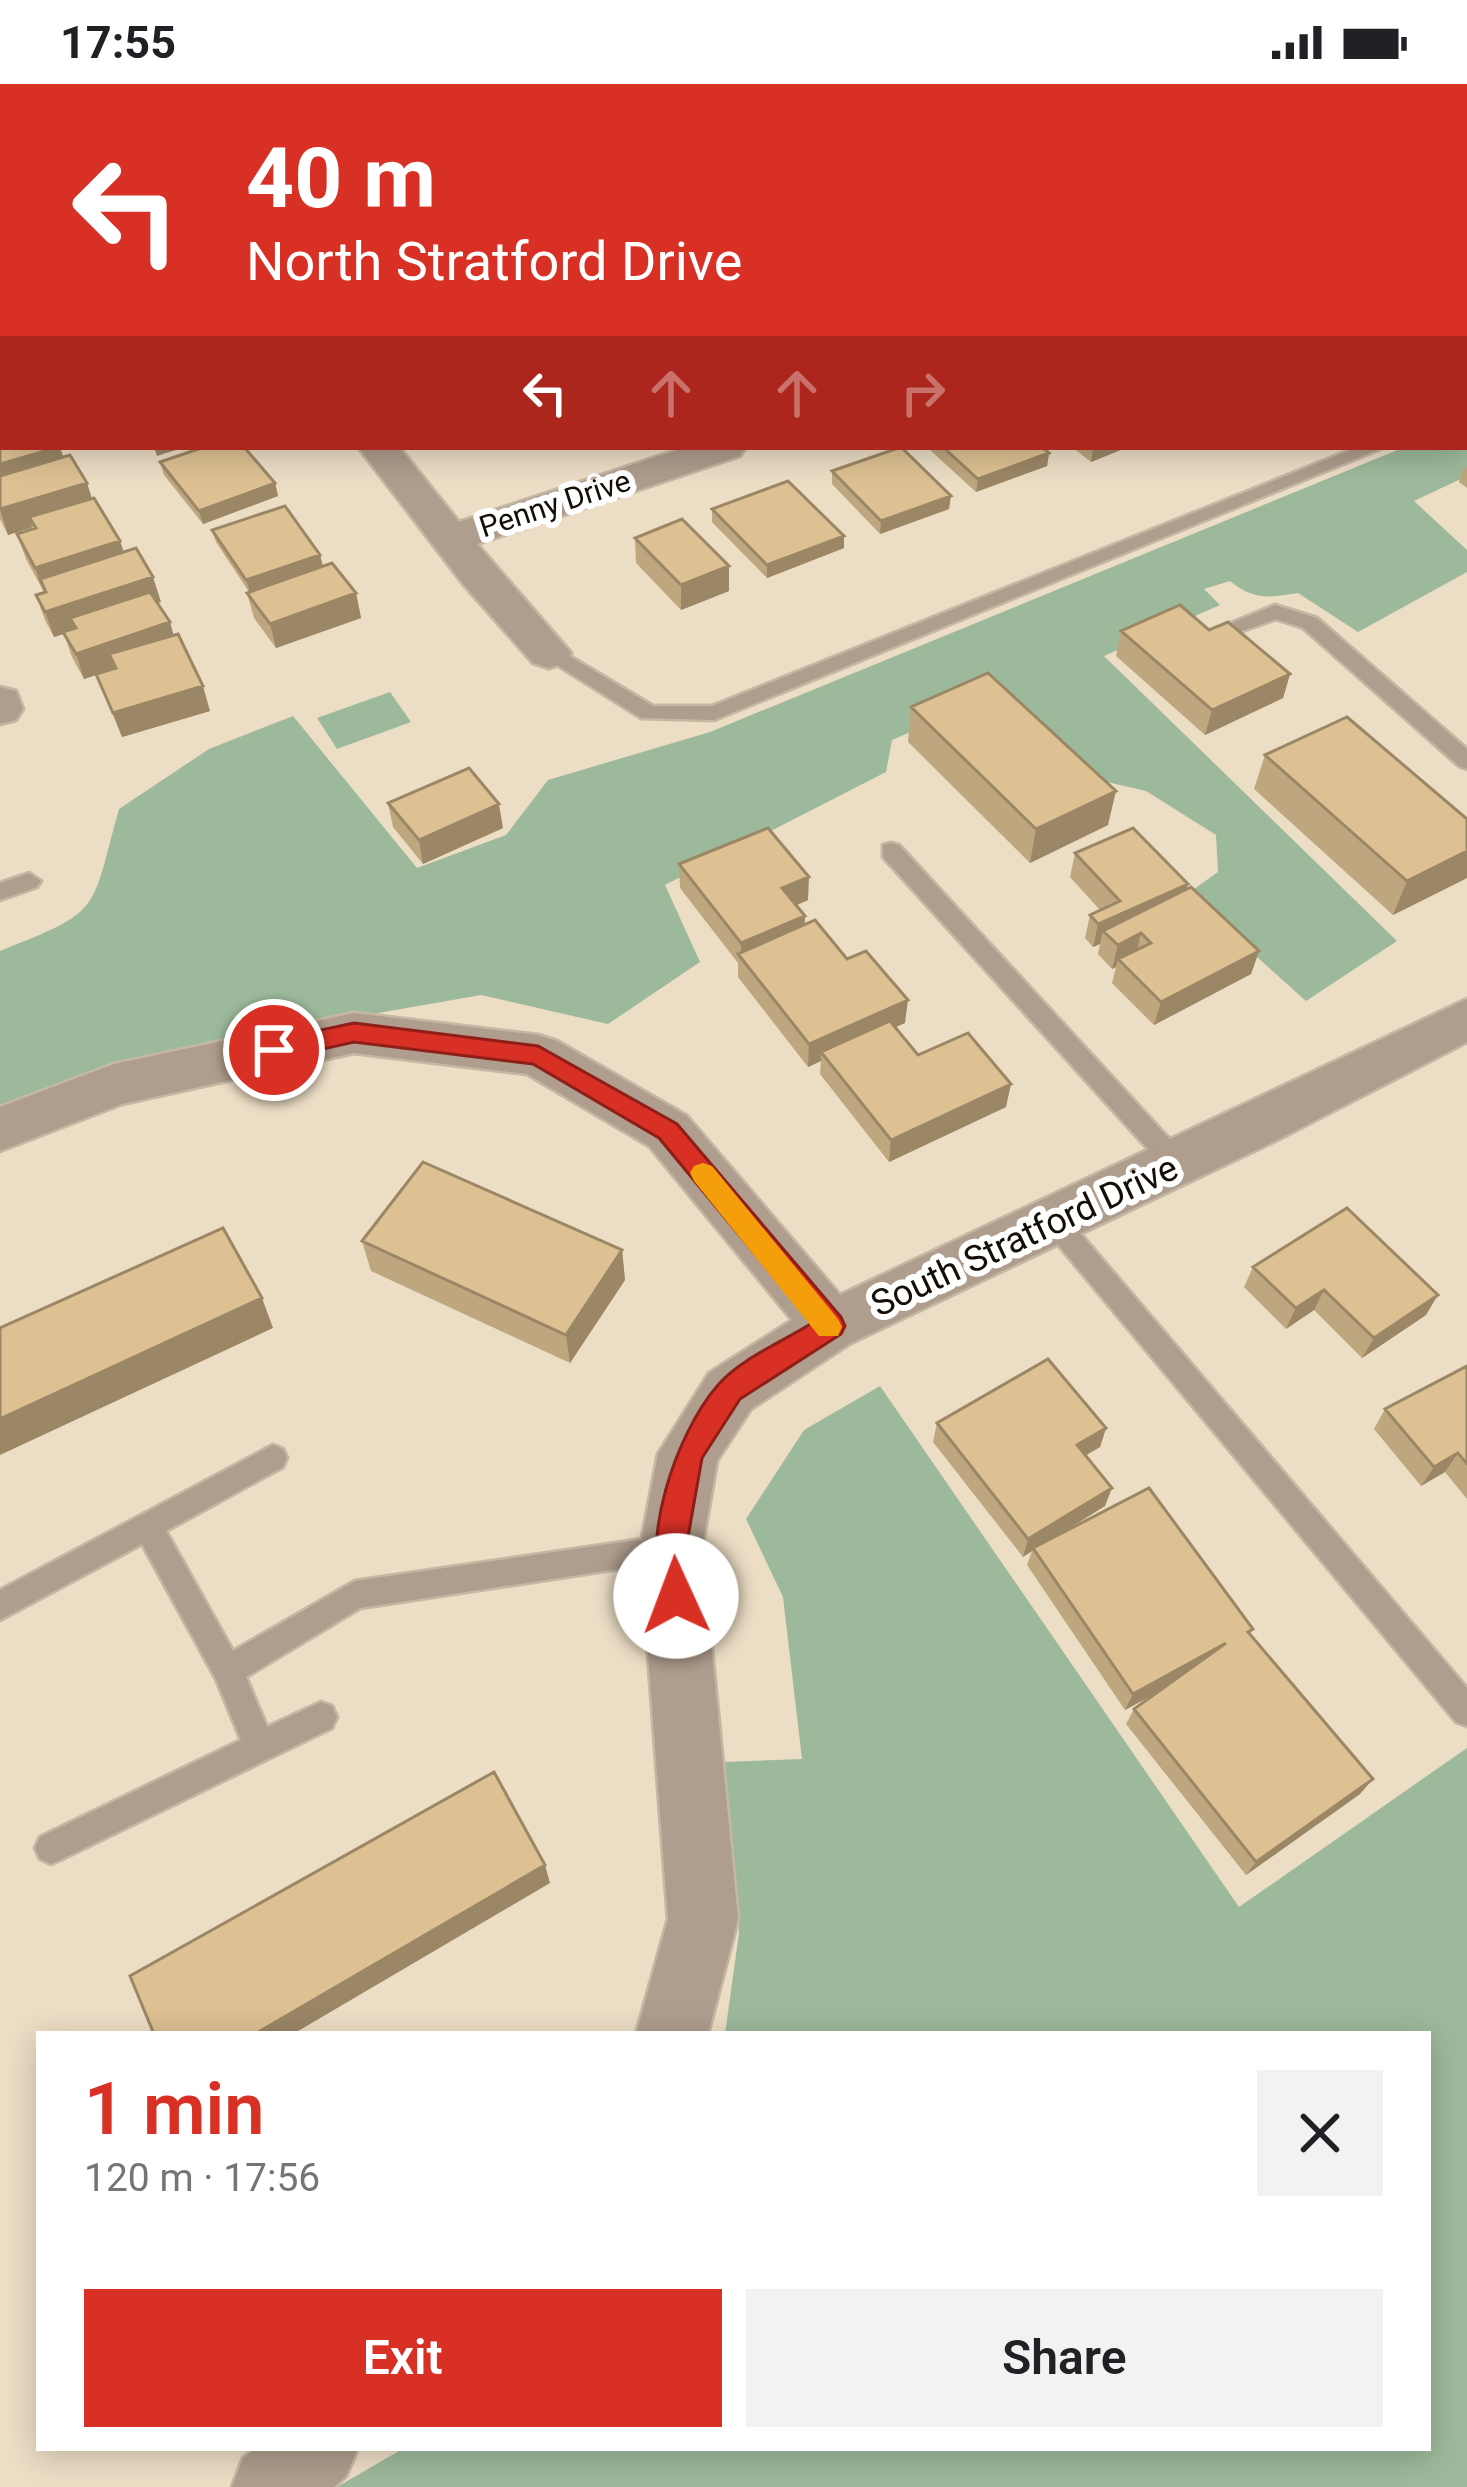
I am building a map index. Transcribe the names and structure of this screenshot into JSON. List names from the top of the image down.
{
  "streets": {
    "street": ["Penny Drive", "South Stratford Drive"]
  },
  "page": {
    "status": "17:55",
    "turn": ["40 m", "North Stratford Drive"],
    "heading": ["1 min", "120 m · 17:56"],
    "buttons": ["Exit", "Share"]
  }
}
